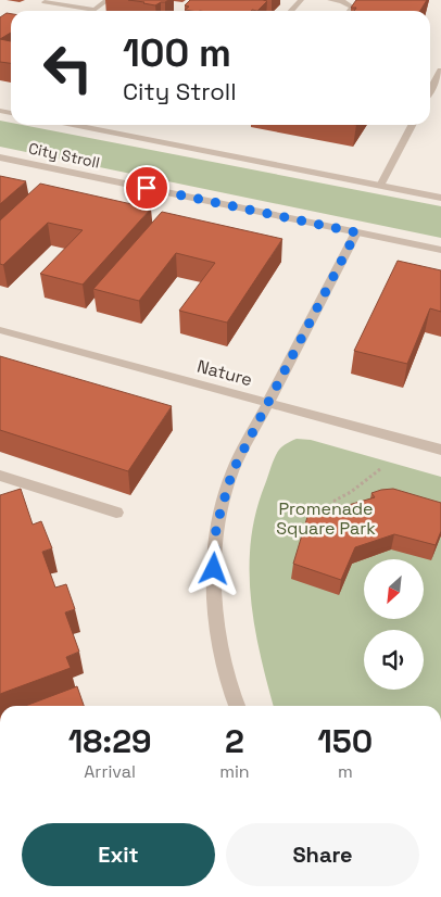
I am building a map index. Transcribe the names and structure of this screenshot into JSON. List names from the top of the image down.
{
  "streets": {
    "street": ["City Stroll", "Nature"]
  },
  "parks": ["Promenade Square Park"],
  "north": "bottom left",
  "page": {
    "turn": ["100 m", "City Stroll"],
    "eta": [
      "18:29",
      "Arrival",
      "2",
      "min",
      "150",
      "m"
    ],
    "buttons": ["Exit", "Share"]
  }
}
